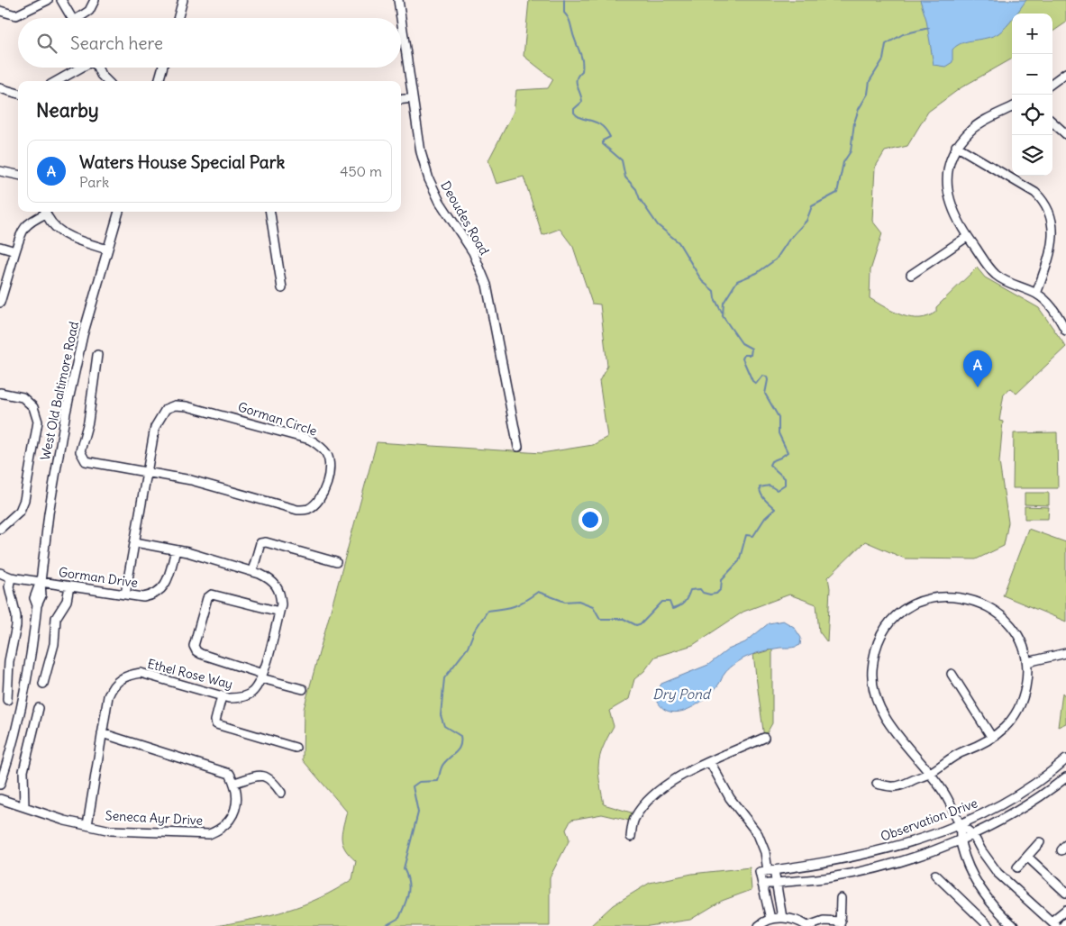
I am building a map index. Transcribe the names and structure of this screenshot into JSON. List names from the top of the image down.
{
  "streets": {
    "street": [
      "Deoudes Road",
      "West Old Baltimore Road",
      "Gorman Circle",
      "Gorman Drive",
      "Ethel Rose Way",
      "Seneca Ayr Drive",
      "Observation Drive"
    ]
  },
  "crossings": [
    ["West Old Baltimore Road", "Gorman Drive"],
    ["Gorman Circle", "Gorman Drive"],
    ["Gorman Circle", "Ethel Rose Way"],
    ["Gorman Drive", "Ethel Rose Way"],
    ["Ethel Rose Way", "Seneca Ayr Drive"]
  ],
  "water": ["Dry Pond"],
  "page": {
    "map_buttons": ["+", "−"],
    "search": "Search here",
    "heading": "Nearby",
    "list": [
      {
        "mark": "A",
        "name": "Waters House Special Park",
        "note": "Park",
        "value": "450 m"
      }
    ],
    "pins": "A"
  }
}
